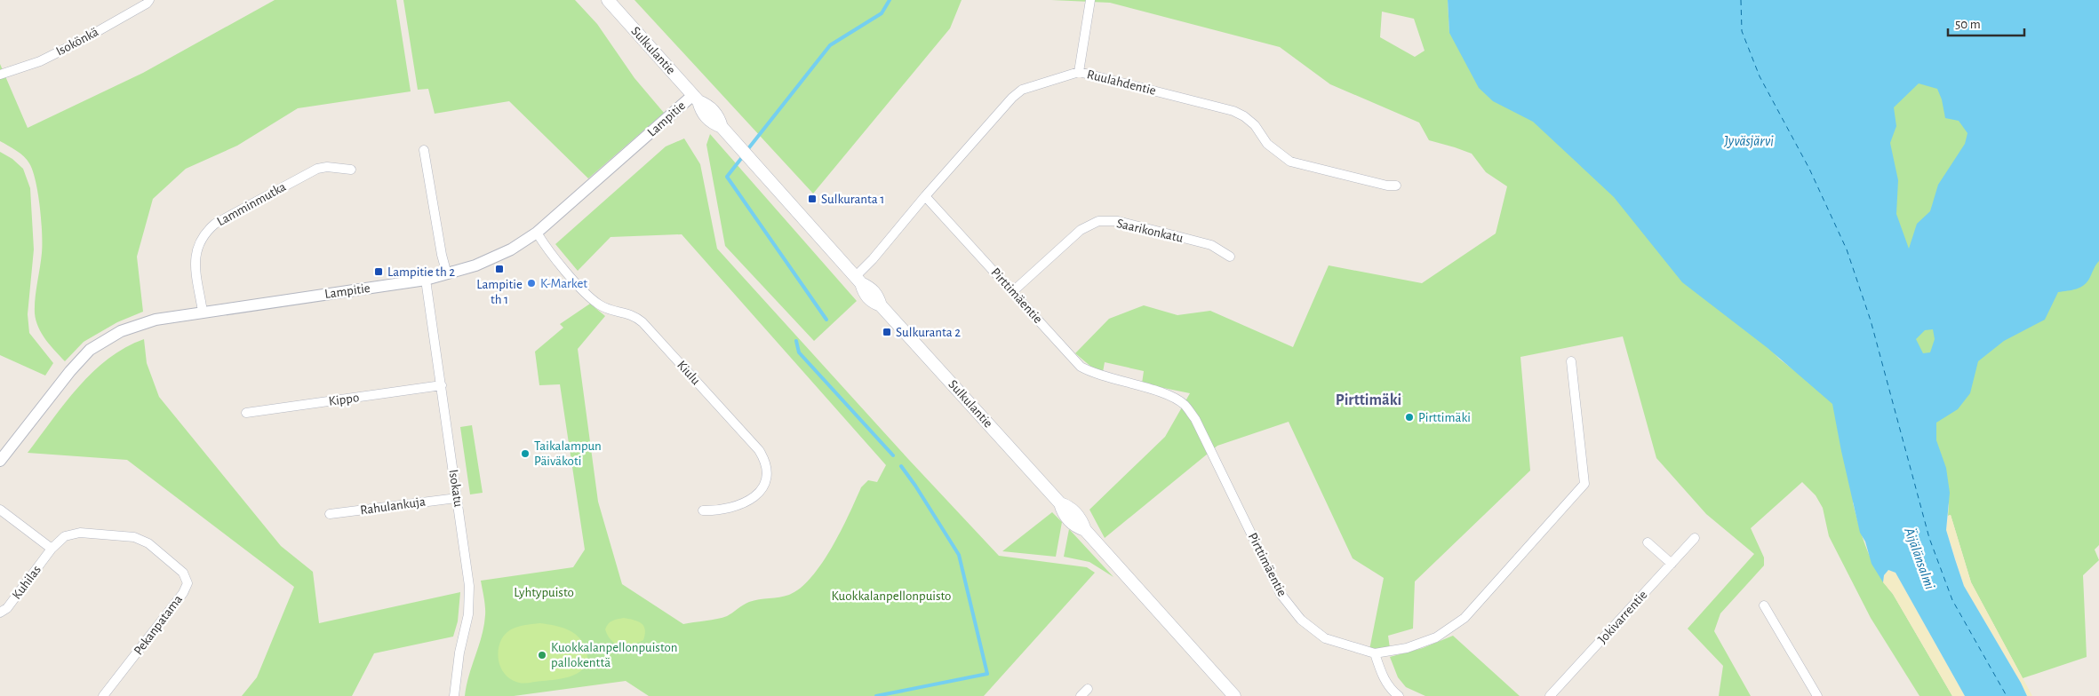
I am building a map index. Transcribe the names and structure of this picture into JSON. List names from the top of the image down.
{
  "streets": {
    "main road": ["Sulkulantie"],
    "street": [
      "Isokönkä",
      "Ruulahdentie",
      "Lampitie",
      "Lamminmutka",
      "Saarikonkatu",
      "Pirttimäentie",
      "Kiulu",
      "Kippo",
      "Isokatu",
      "Rahulankuja",
      "Kuhilas",
      "Jokivarrentie",
      "Pekanpatama"
    ]
  },
  "crossings": [
    ["Sulkulantie", "Ruulahdentie"],
    ["Sulkulantie", "Lampitie"],
    ["Ruulahdentie", "Pirttimäentie"],
    ["Lampitie", "Lamminmutka"],
    ["Lampitie", "Kiulu"],
    ["Lampitie", "Isokatu"],
    ["Saarikonkatu", "Pirttimäentie"],
    ["Kippo", "Isokatu"],
    ["Isokatu", "Rahulankuja"],
    ["Kuhilas", "Pekanpatama"]
  ],
  "districts": ["Pirttimäki"],
  "water": ["Jyväsjärvi", "Äijälänsalmi"],
  "parks": ["Lyhtypuisto", "Kuokkalanpellonpuisto"],
  "places": {
    "transit": [
      "Sulkuranta 1",
      "Lampitie th 1",
      "Lampitie th 2",
      "Sulkuranta 2"
    ],
    "other": [
      "K-Market",
      "Pirttimäki",
      "Taikalampun Päiväkoti",
      "Kuokkalanpellonpuiston pallokenttä"
    ]
  },
  "scale_bar": "50 m"
}
